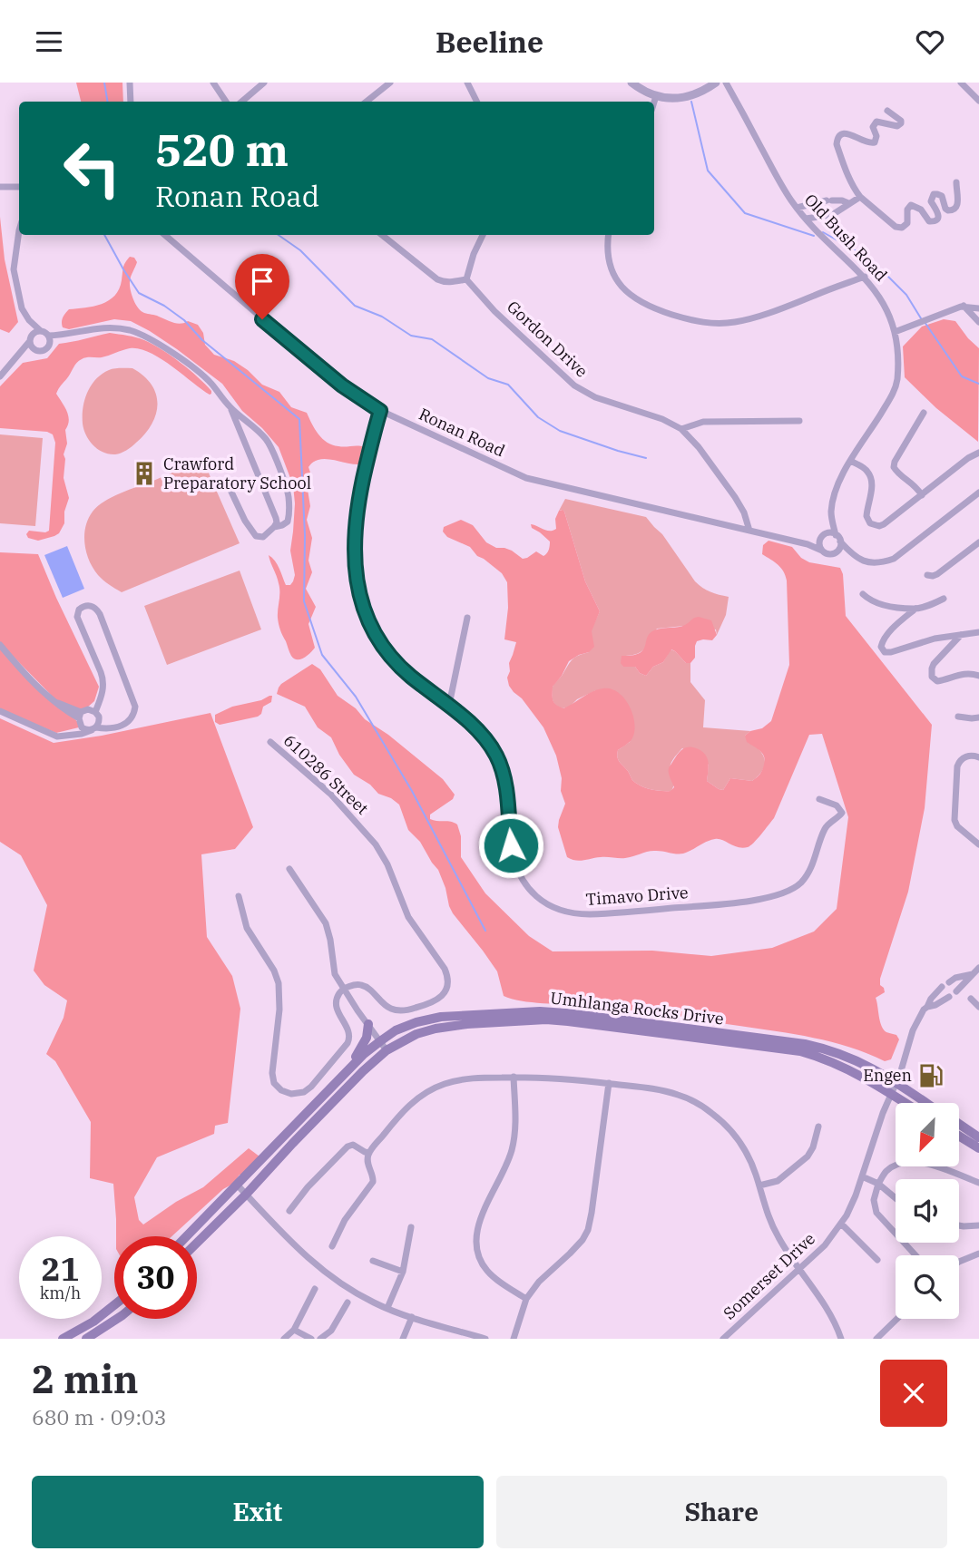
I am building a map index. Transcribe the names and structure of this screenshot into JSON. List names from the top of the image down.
{
  "streets": {
    "main road": ["Umhlanga Rocks Drive"],
    "street": [
      "Old Bush Road",
      "Gordon Drive",
      "Ronan Road",
      "610286 Street",
      "Timavo Drive",
      "Somerset Drive"
    ]
  },
  "crossings": [
    ["Old Bush Road", "Ronan Road"],
    ["Gordon Drive", "Ronan Road"],
    ["Ronan Road", "Timavo Drive"],
    ["Umhlanga Rocks Drive", "Somerset Drive"]
  ],
  "places": {
    "building": ["Crawford Preparatory School"],
    "fuel station": ["Engen"]
  },
  "north": "bottom left",
  "page": {
    "header": "Beeline",
    "turn": ["520 m", "Ronan Road"],
    "speed": "21 km/h",
    "limit": "30",
    "heading": ["2 min", "680 m · 09:03"],
    "buttons": ["Exit", "Share"]
  }
}
